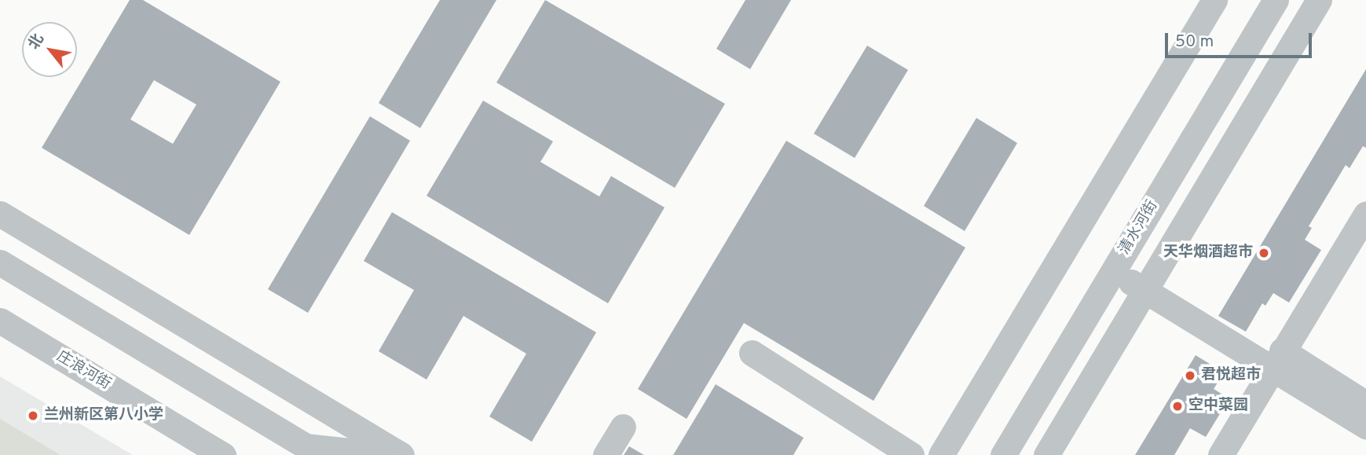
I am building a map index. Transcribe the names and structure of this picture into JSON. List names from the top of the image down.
{
  "streets": {
    "street": ["清水河街", "庄浪河街"]
  },
  "places": [
    "天华烟酒超市",
    "君悦超市",
    "空中菜园",
    "兰州新区第八小学"
  ],
  "scale_bar": "50 m",
  "north": "top left"
}
